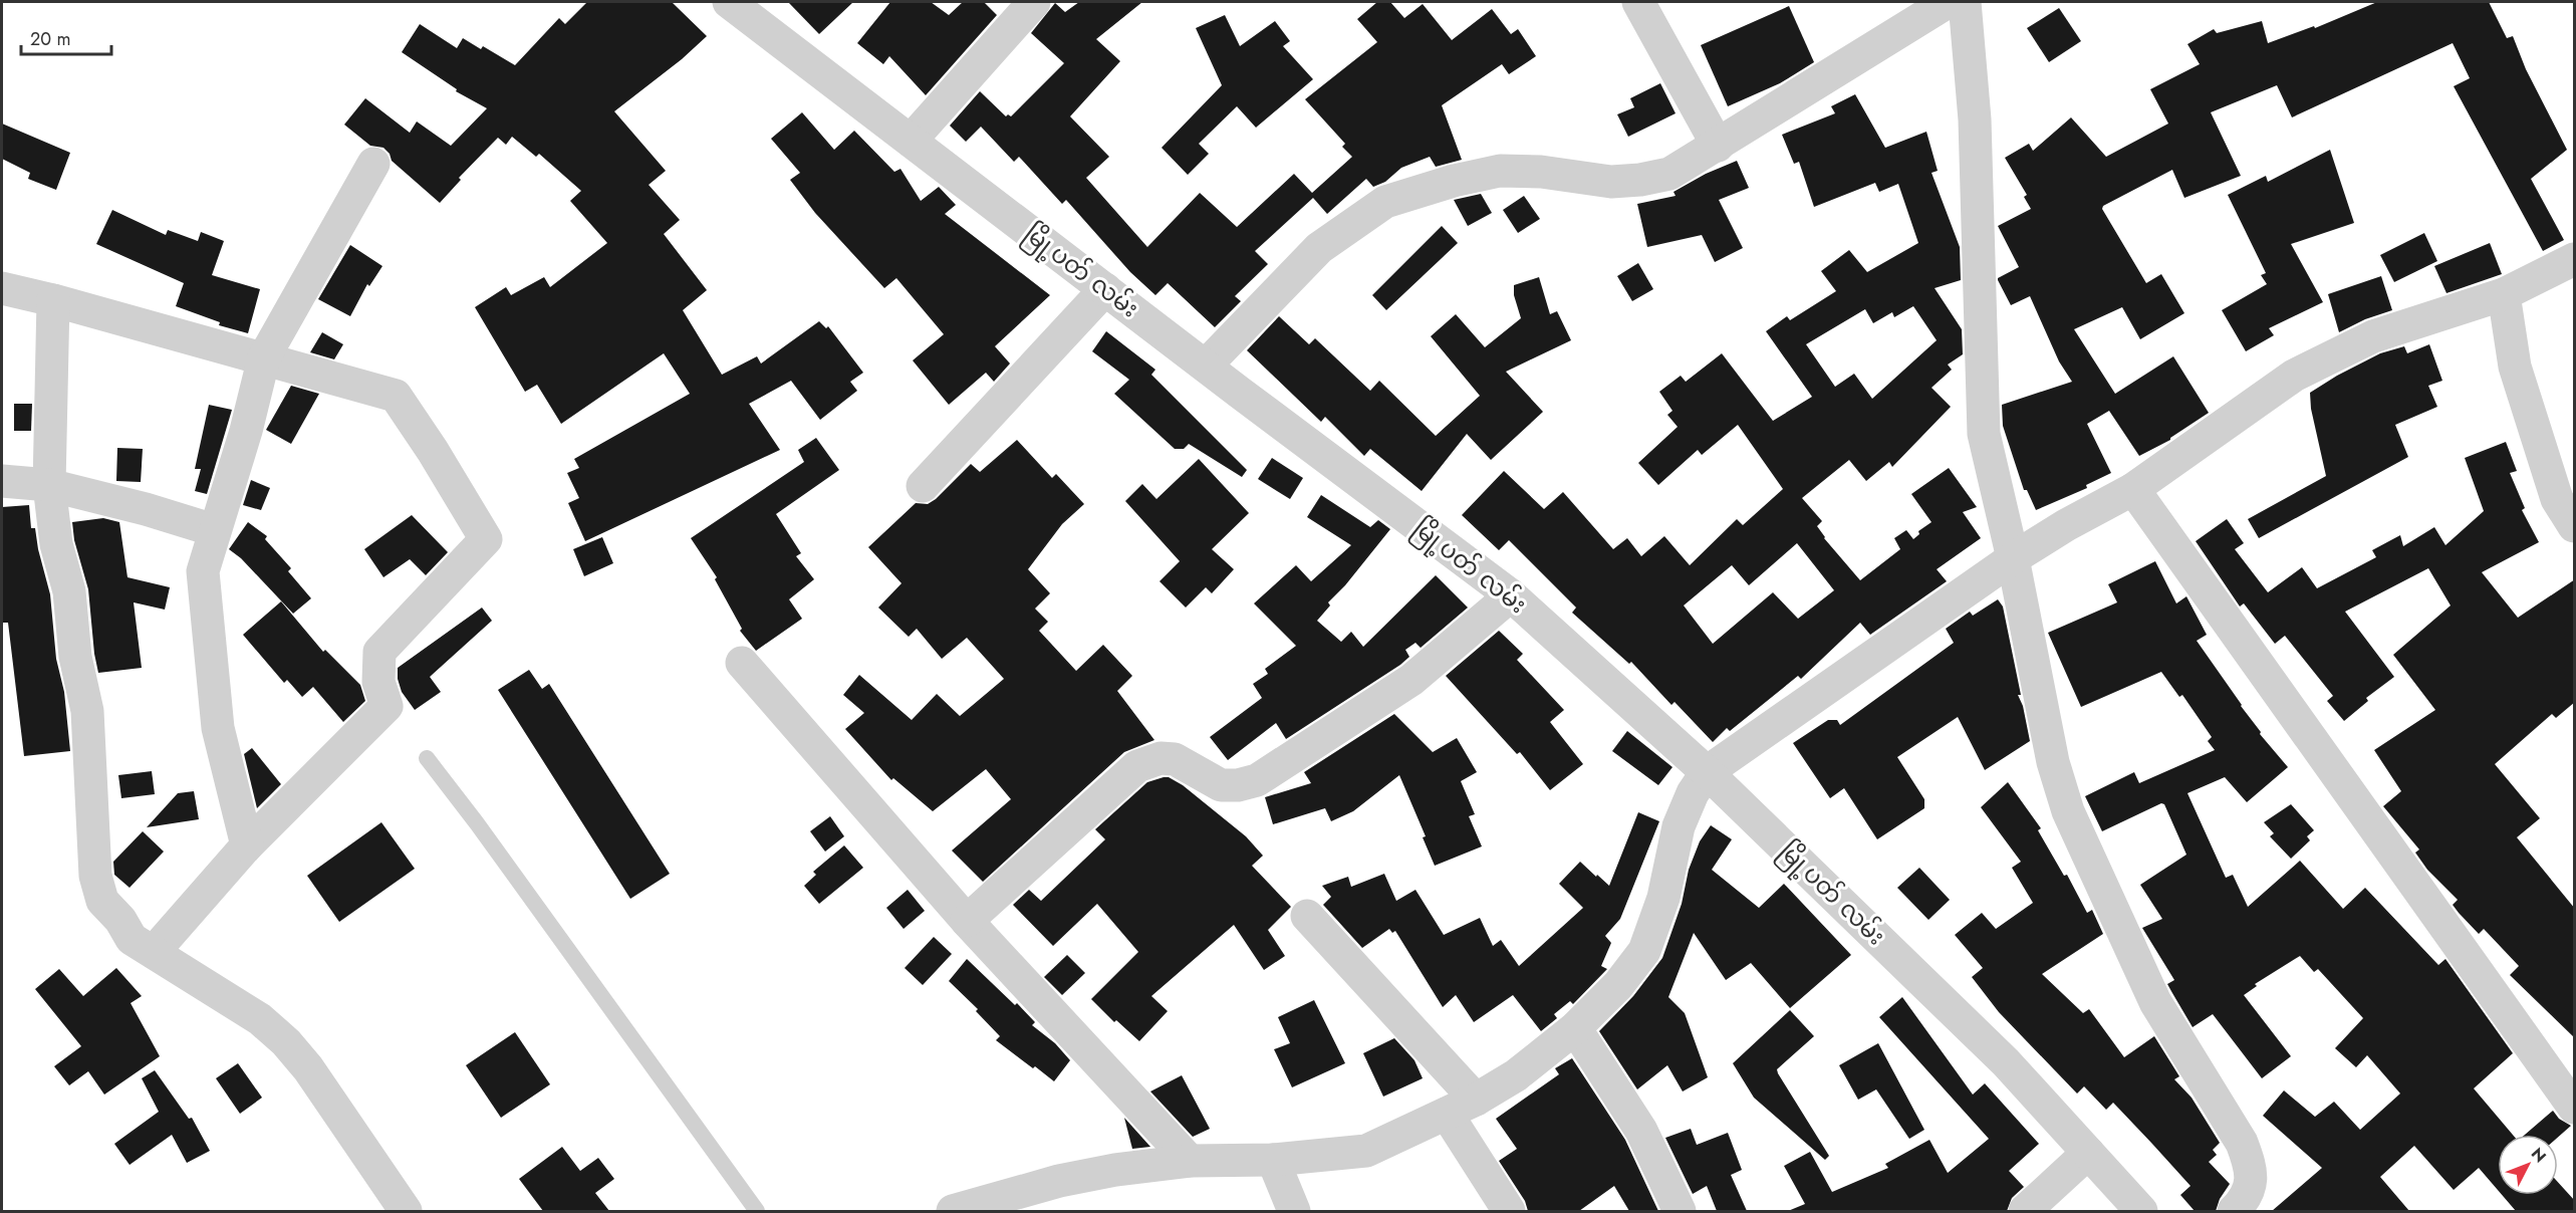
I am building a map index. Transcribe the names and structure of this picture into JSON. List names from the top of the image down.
{
  "streets": {
    "street": ["မြို့ပတ် လမ်း"]
  },
  "scale_bar": "20 m",
  "north": "top right"
}
